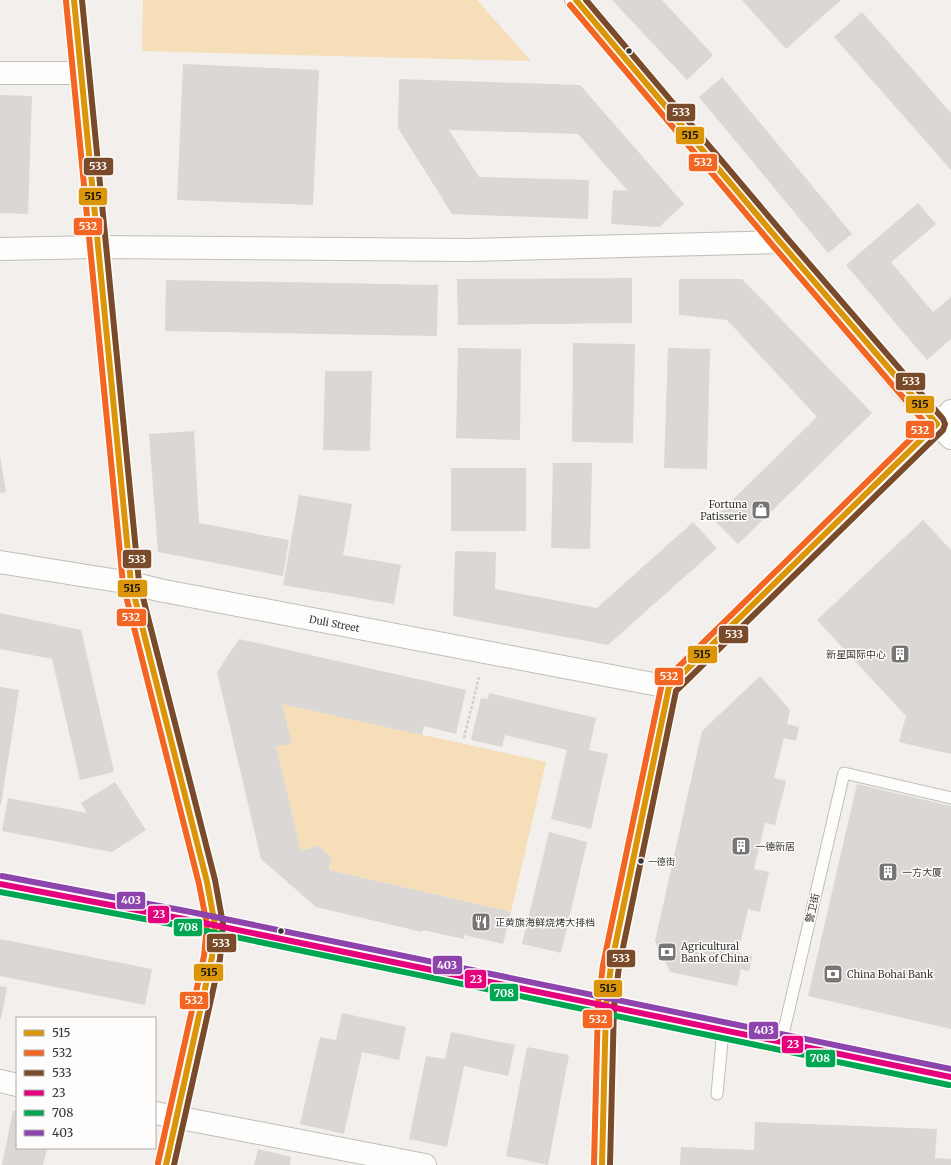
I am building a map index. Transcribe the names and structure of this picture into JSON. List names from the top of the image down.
{
  "streets": {
    "street": ["Duli Street"],
    "lane": ["警卫街"]
  },
  "places": {
    "shop": ["Fortuna Patisserie"],
    "building": ["新星国际中心", "一德新居", "一方大厦"],
    "other": ["一德街"],
    "restaurant": ["正黄旗海鲜烧烤大排档"],
    "bank": ["Agricultural Bank of China", "China Bohai Bank"]
  },
  "lines": [
    "transit line 515",
    "transit line 533",
    "transit line 532",
    "transit line 403",
    "transit line 23",
    "transit line 708"
  ],
  "legend": [
    "515",
    "532",
    "533",
    "23",
    "708",
    "403"
  ]
}
